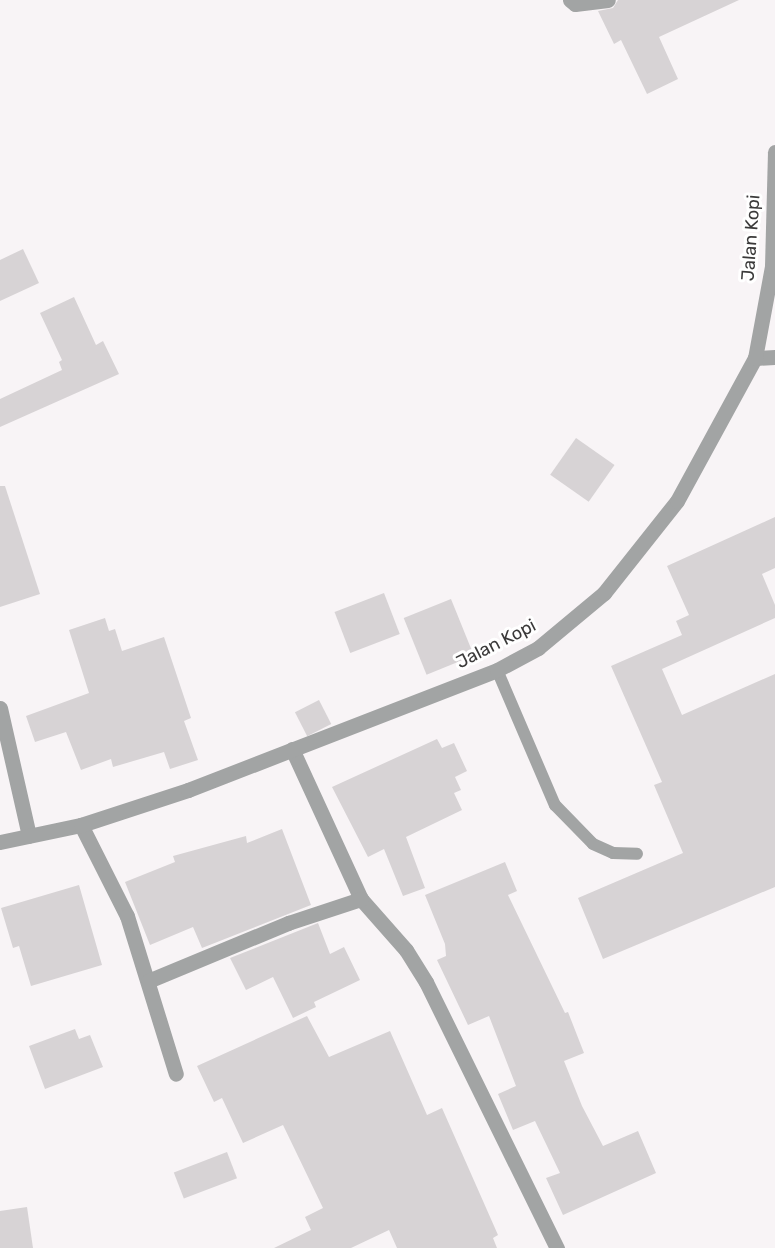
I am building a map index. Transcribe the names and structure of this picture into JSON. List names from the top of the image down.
{
  "streets": {
    "street": ["Jalan Kopi"]
  }
}
